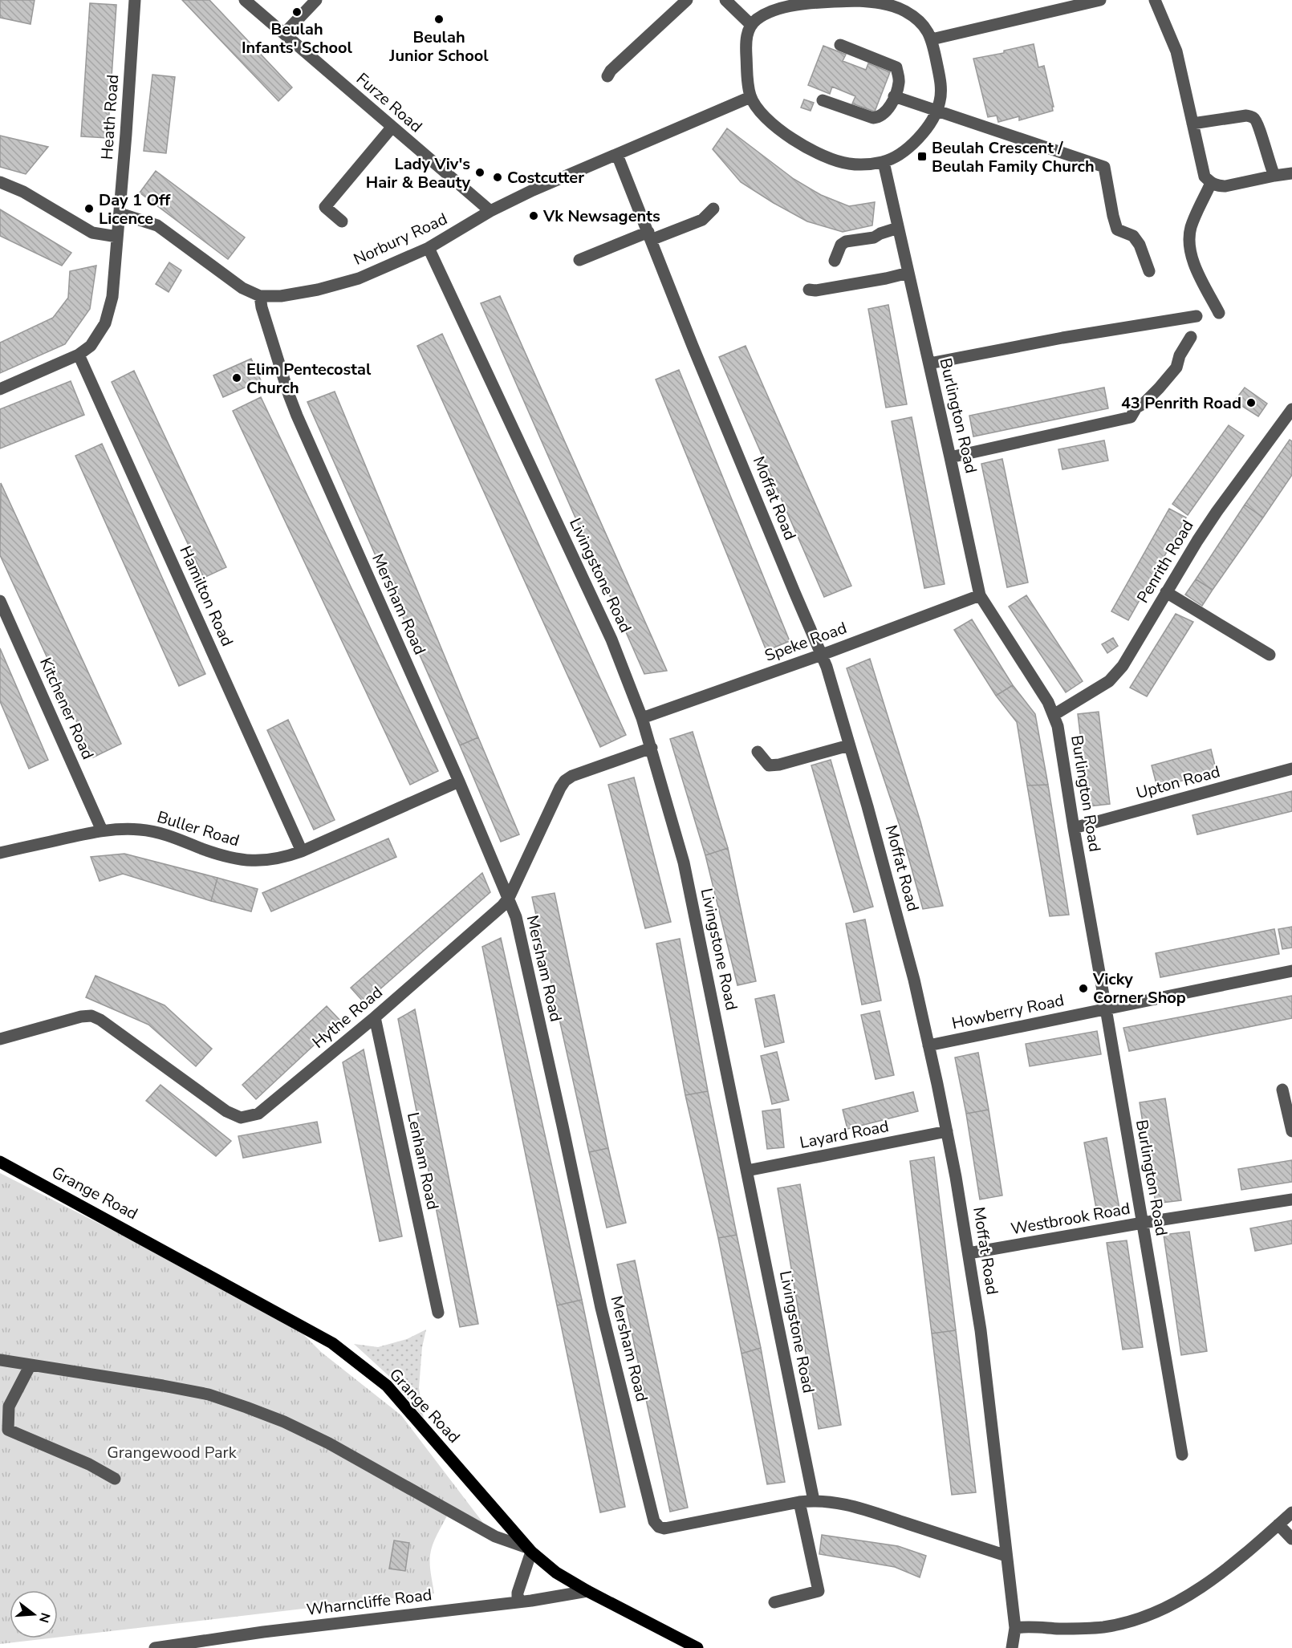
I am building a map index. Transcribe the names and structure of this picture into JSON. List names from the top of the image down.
{
  "streets": {
    "main road": ["Grange Road"],
    "street": [
      "Furze Road",
      "Heath Road",
      "Norbury Road",
      "Burlington Road",
      "Moffat Road",
      "Penrith Road",
      "Livingstone Road",
      "Hamilton Road",
      "Mersham Road",
      "Speke Road",
      "Kitchener Road",
      "Upton Road",
      "Buller Road",
      "Howberry Road",
      "Hythe Road",
      "Layard Road",
      "Lenham Road",
      "Westbrook Road",
      "Wharncliffe Road"
    ]
  },
  "crossings": [
    ["Furze Road", "Norbury Road"],
    ["Heath Road", "Norbury Road"],
    ["Heath Road", "Hamilton Road"],
    ["Norbury Road", "Moffat Road"],
    ["Norbury Road", "Livingstone Road"],
    ["Norbury Road", "Mersham Road"],
    ["Burlington Road", "Penrith Road"],
    ["Burlington Road", "Speke Road"],
    ["Burlington Road", "Upton Road"],
    ["Burlington Road", "Howberry Road"],
    ["Burlington Road", "Westbrook Road"],
    ["Moffat Road", "Speke Road"],
    ["Moffat Road", "Howberry Road"],
    ["Moffat Road", "Layard Road"],
    ["Moffat Road", "Westbrook Road"],
    ["Livingstone Road", "Mersham Road"],
    ["Livingstone Road", "Speke Road"],
    ["Livingstone Road", "Hythe Road"],
    ["Livingstone Road", "Layard Road"],
    ["Hamilton Road", "Buller Road"],
    ["Mersham Road", "Buller Road"],
    ["Mersham Road", "Hythe Road"],
    ["Kitchener Road", "Buller Road"],
    ["Hythe Road", "Lenham Road"],
    ["Grange Road", "Wharncliffe Road"]
  ],
  "parks": ["Grangewood Park"],
  "places": {
    "other": [
      "Beulah Infants' School",
      "Beulah Junior School",
      "Lady Viv's Hair & Beauty",
      "Costcutter",
      "Day 1 Off Licence",
      "Vk Newsagents",
      "Elim Pentecostal Church",
      "43 Penrith Road",
      "Vicky Corner Shop"
    ],
    "transit": ["Beulah Crescent / Beulah Family Church"]
  },
  "north": "right"
}
